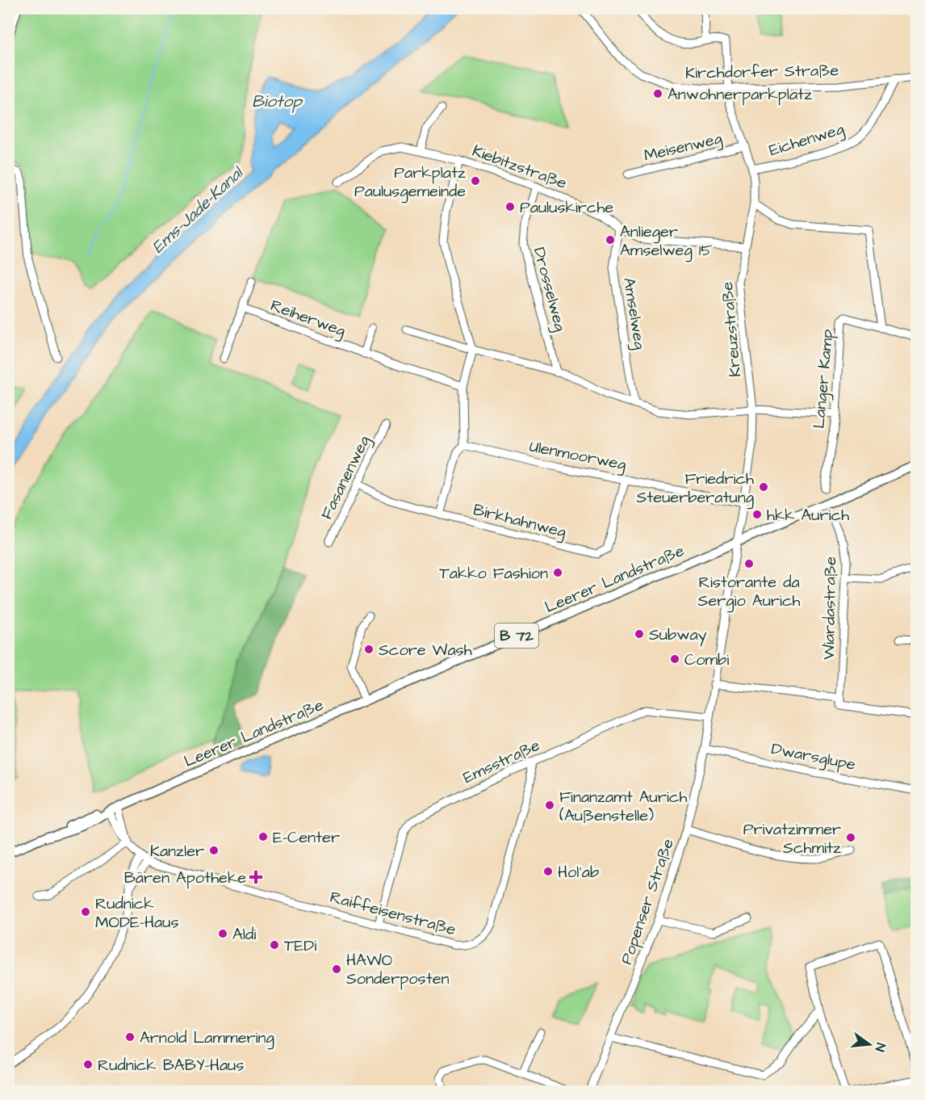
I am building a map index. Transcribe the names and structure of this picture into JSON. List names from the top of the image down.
{
  "streets": {
    "main road": ["Leerer Landstraße", "B 72"],
    "street": [
      "Kirchdorfer Straße",
      "Eichenweg",
      "Meisenweg",
      "Kiebitzstraße",
      "Drosselweg",
      "Amselweg",
      "Reiherweg",
      "Kreuzstraße",
      "Langer Kamp",
      "Ulenmoorweg",
      "Fasanenweg",
      "Birkhahnweg",
      "Wiardastraße",
      "Dwarsglupe",
      "Emsstraße",
      "Popenser Straße",
      "Raiffeisenstraße"
    ]
  },
  "crossings": [
    ["Kirchdorfer Straße", "Eichenweg"],
    ["Kirchdorfer Straße", "Kreuzstraße"],
    ["Eichenweg", "Kreuzstraße"],
    ["Meisenweg", "Kreuzstraße"],
    ["Kiebitzstraße", "Drosselweg"],
    ["Kiebitzstraße", "Amselweg"],
    ["Kiebitzstraße", "Kreuzstraße"],
    ["Kreuzstraße", "Ulenmoorweg"],
    ["Kreuzstraße", "Leerer Landstraße"],
    ["Kreuzstraße", "Popenser Straße"],
    ["Ulenmoorweg", "Birkhahnweg"],
    ["Fasanenweg", "Birkhahnweg"],
    ["Leerer Landstraße", "Popenser Straße"],
    ["Dwarsglupe", "Popenser Straße"],
    ["Emsstraße", "Popenser Straße"],
    ["Emsstraße", "Raiffeisenstraße"]
  ],
  "water": ["Biotop", "Ems-Jade-Kanal"],
  "places": {
    "other": [
      "Anwohnerparkplatz",
      "Parkplatz Paulusgemeinde",
      "Pauluskirche",
      "Anlieger Amselweg 15",
      "Friedrich Steuerberatung",
      "hkk Aurich",
      "Ristorante da Sergio Aurich",
      "Takko Fashion",
      "Subway",
      "Score Wash",
      "Combi",
      "Finanzamt Aurich (Außenstelle)",
      "E-Center",
      "Privatzimmer Schmitz",
      "Kanzler",
      "Hol'ab",
      "Rudnick MODE-Haus",
      "Aldi",
      "TEDi",
      "HAWO Sonderposten",
      "Arnold Lammering",
      "Rudnick BABY-Haus"
    ],
    "health": ["Bären Apotheke"]
  },
  "north": "right"
}
